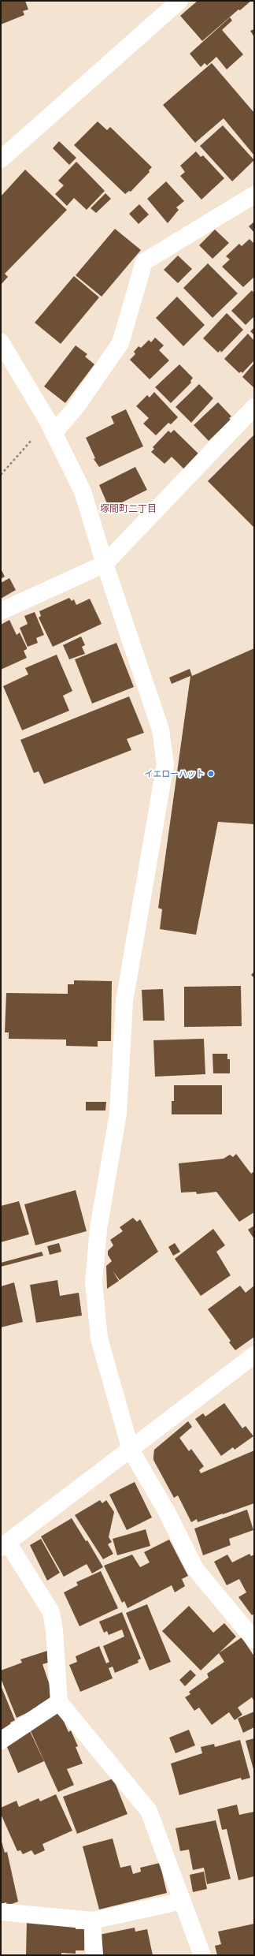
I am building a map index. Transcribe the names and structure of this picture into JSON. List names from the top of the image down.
{
  "districts": ["塚間町二丁目"],
  "places": ["イエローハット"]
}
